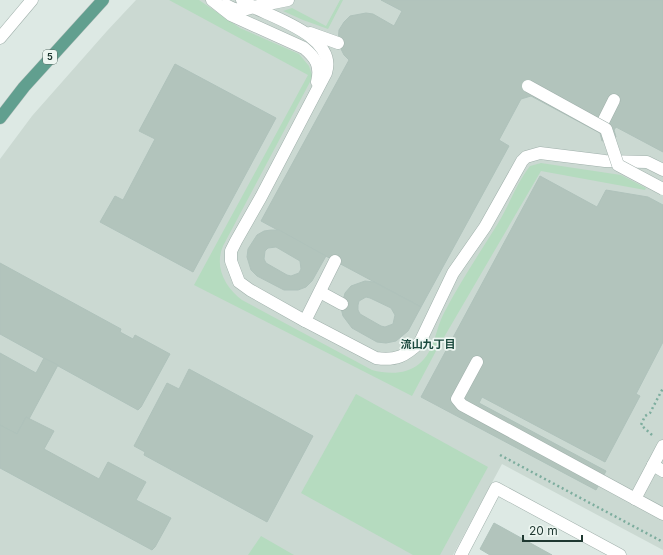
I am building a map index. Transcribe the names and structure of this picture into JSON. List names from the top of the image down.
{
  "streets": {
    "main road": ["5"]
  },
  "districts": ["流山九丁目"],
  "scale_bar": "20 m"
}
